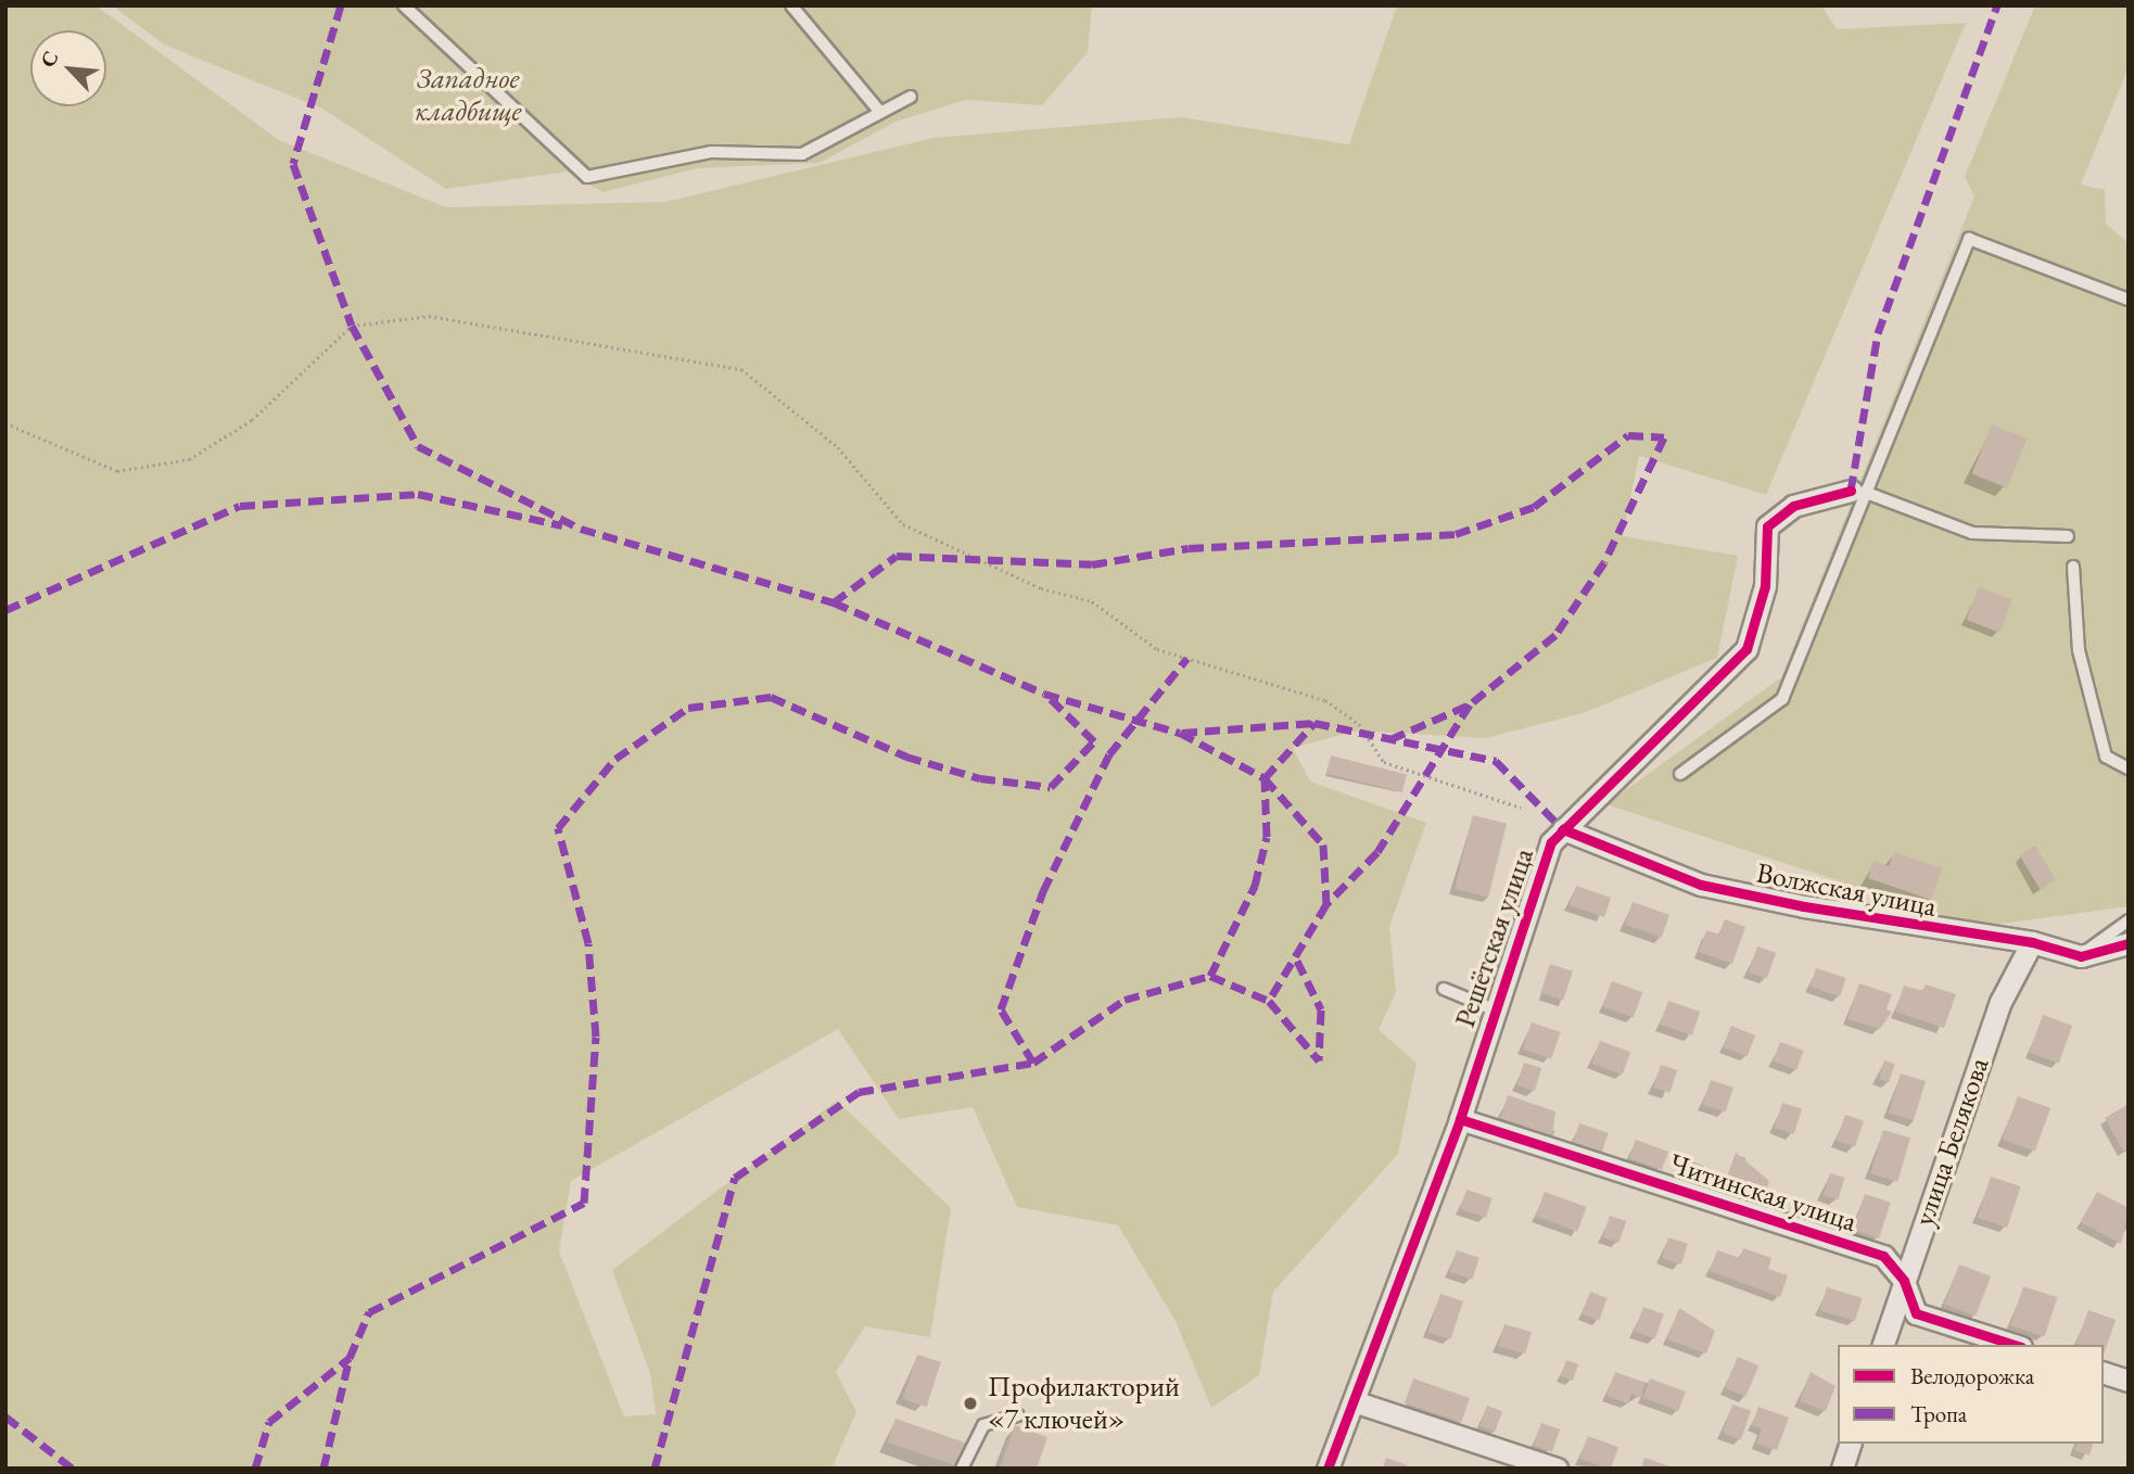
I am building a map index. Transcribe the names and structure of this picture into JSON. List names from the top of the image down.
{
  "streets": {
    "street": [
      "Волжская улица",
      "Решётская улица",
      "улица Белякова",
      "Читинская улица"
    ]
  },
  "crossings": [
    ["Волжская улица", "Решётская улица"],
    ["Волжская улица", "улица Белякова"],
    ["Решётская улица", "Читинская улица"],
    ["улица Белякова", "Читинская улица"]
  ],
  "parks": ["Западное кладбище"],
  "places": ["Профилакторий «7 ключей»"],
  "legend": ["Велодорожка", "Тропа"],
  "north": "top left"
}
